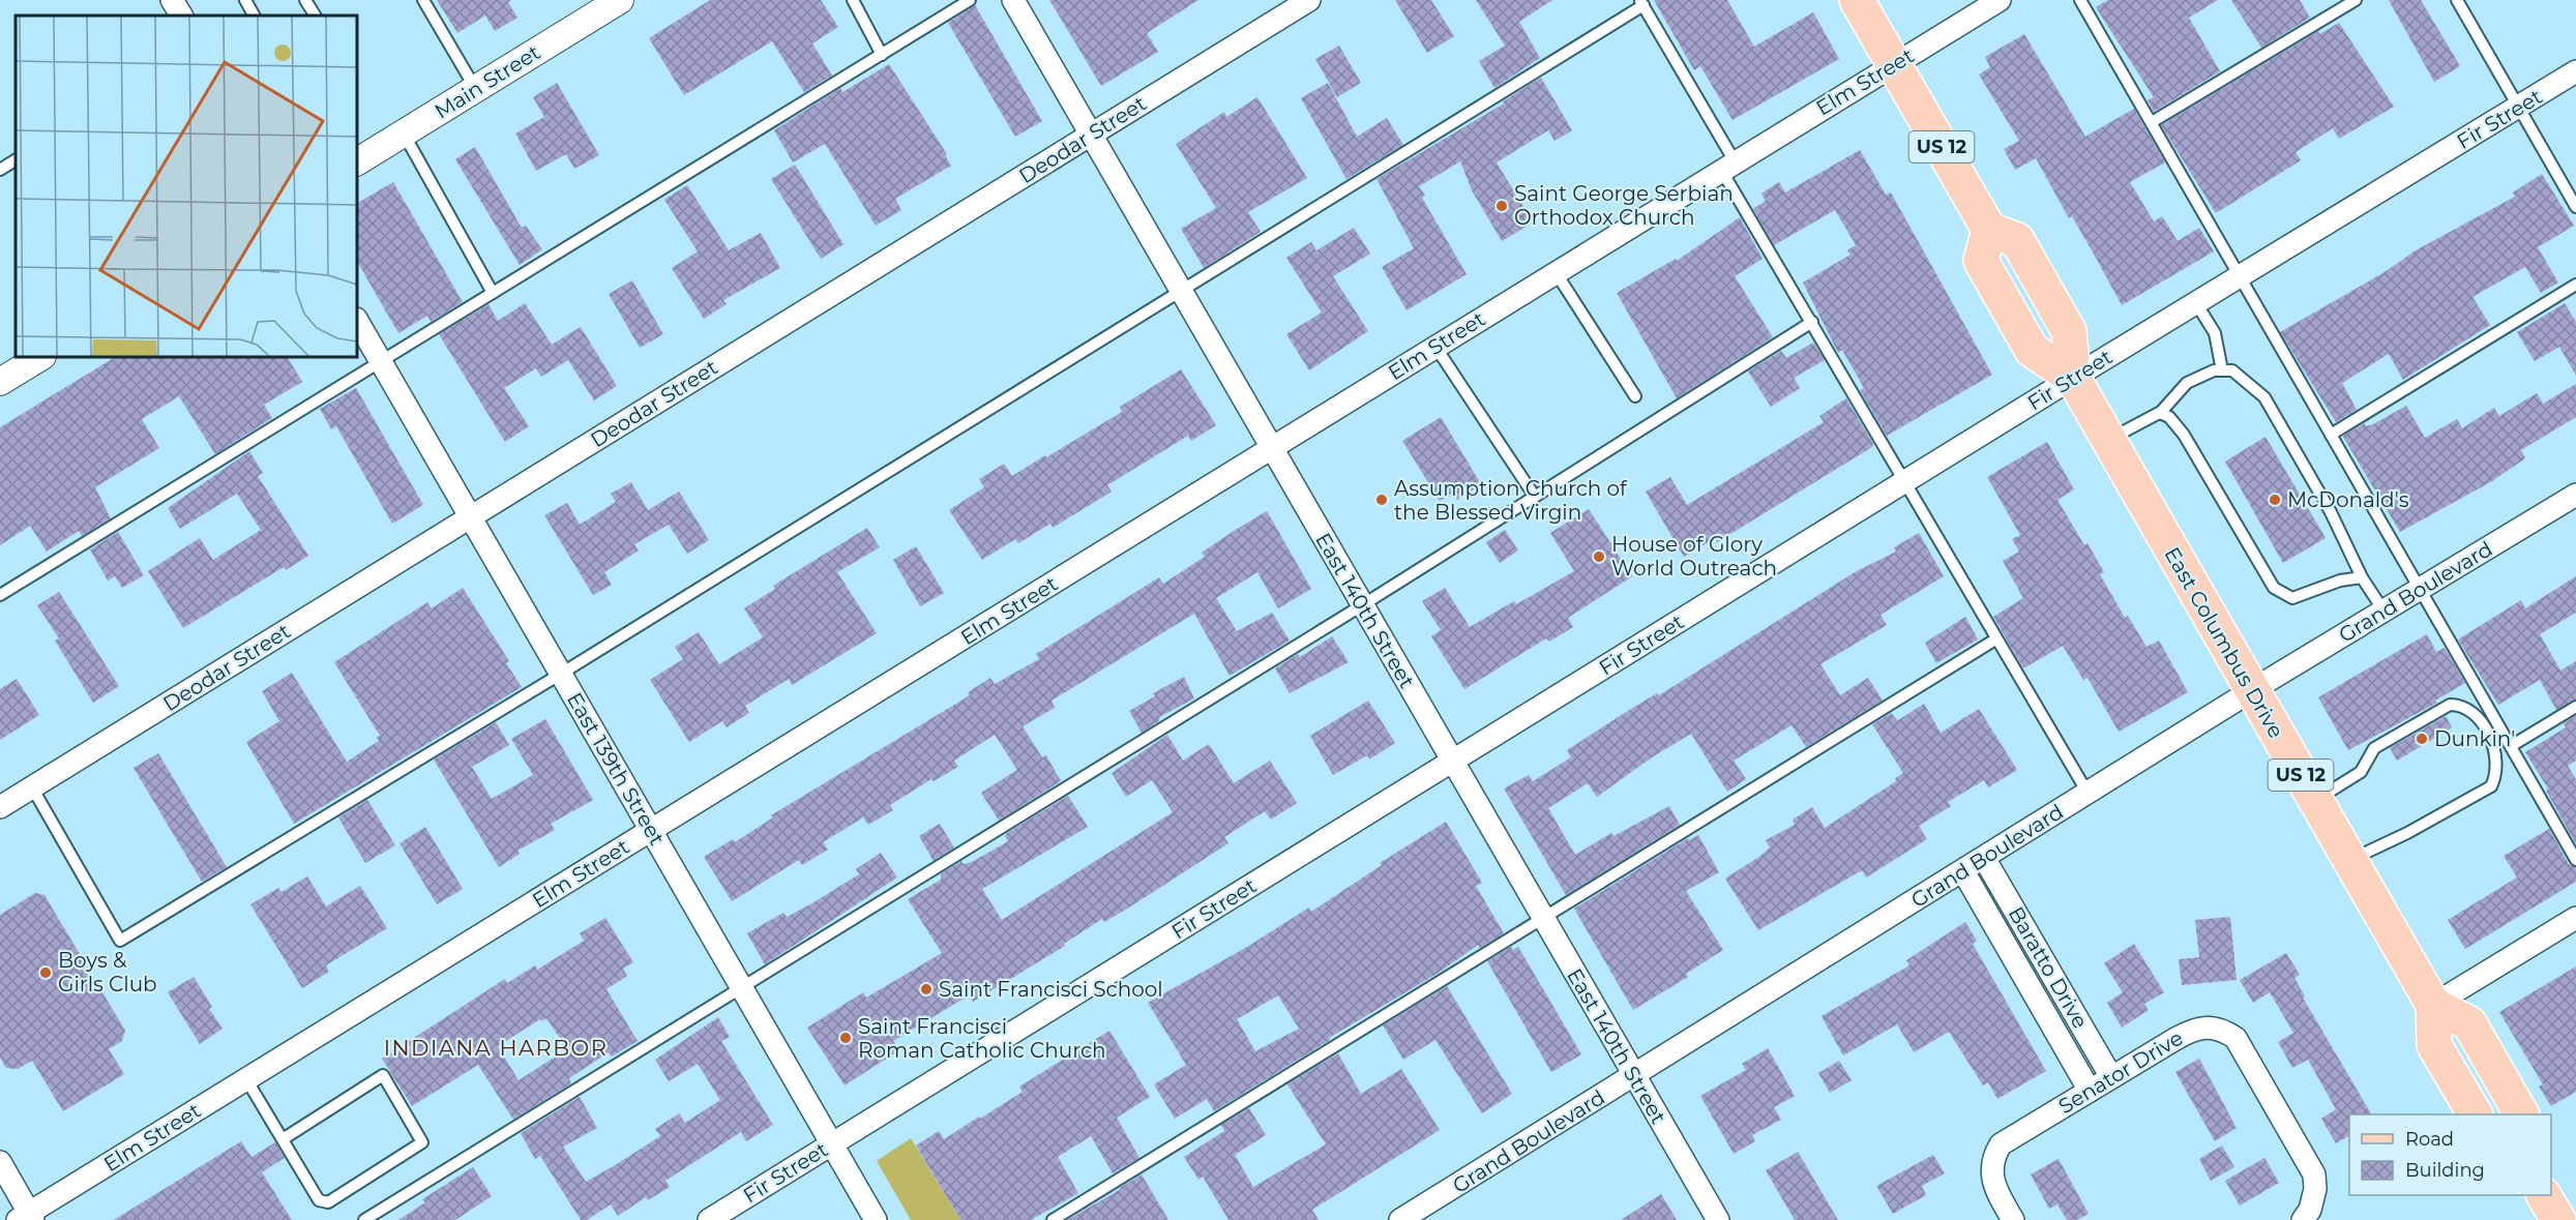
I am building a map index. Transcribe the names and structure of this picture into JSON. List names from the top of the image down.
{
  "streets": {
    "main road": ["US 12", "East Columbus Drive"],
    "street": [
      "Main Street",
      "Elm Street",
      "Fir Street",
      "Deodar Street",
      "Grand Boulevard",
      "East 140th Street",
      "East 139th Street",
      "Baratto Drive",
      "Senator Drive"
    ]
  },
  "crossings": [
    ["Elm Street", "East 140th Street"],
    ["Elm Street", "East Columbus Drive"],
    ["Elm Street", "East 139th Street"],
    ["Fir Street", "East 140th Street"],
    ["Fir Street", "East Columbus Drive"],
    ["Fir Street", "East 139th Street"],
    ["Deodar Street", "East 140th Street"],
    ["Deodar Street", "East 139th Street"],
    ["Grand Boulevard", "East 140th Street"],
    ["Grand Boulevard", "East Columbus Drive"],
    ["Grand Boulevard", "Baratto Drive"],
    ["Baratto Drive", "Senator Drive"]
  ],
  "districts": ["INDIANA HARBOR"],
  "places": [
    "Saint George Serbian Orthodox Church",
    "Assumption Church of the Blessed Virgin",
    "McDonald's",
    "House of Glory World Outreach",
    "Dunkin'",
    "Boys & Girls Club",
    "Saint Francisci School",
    "Saint Francisci Roman Catholic Church"
  ],
  "legend": ["Road", "Building"]
}
